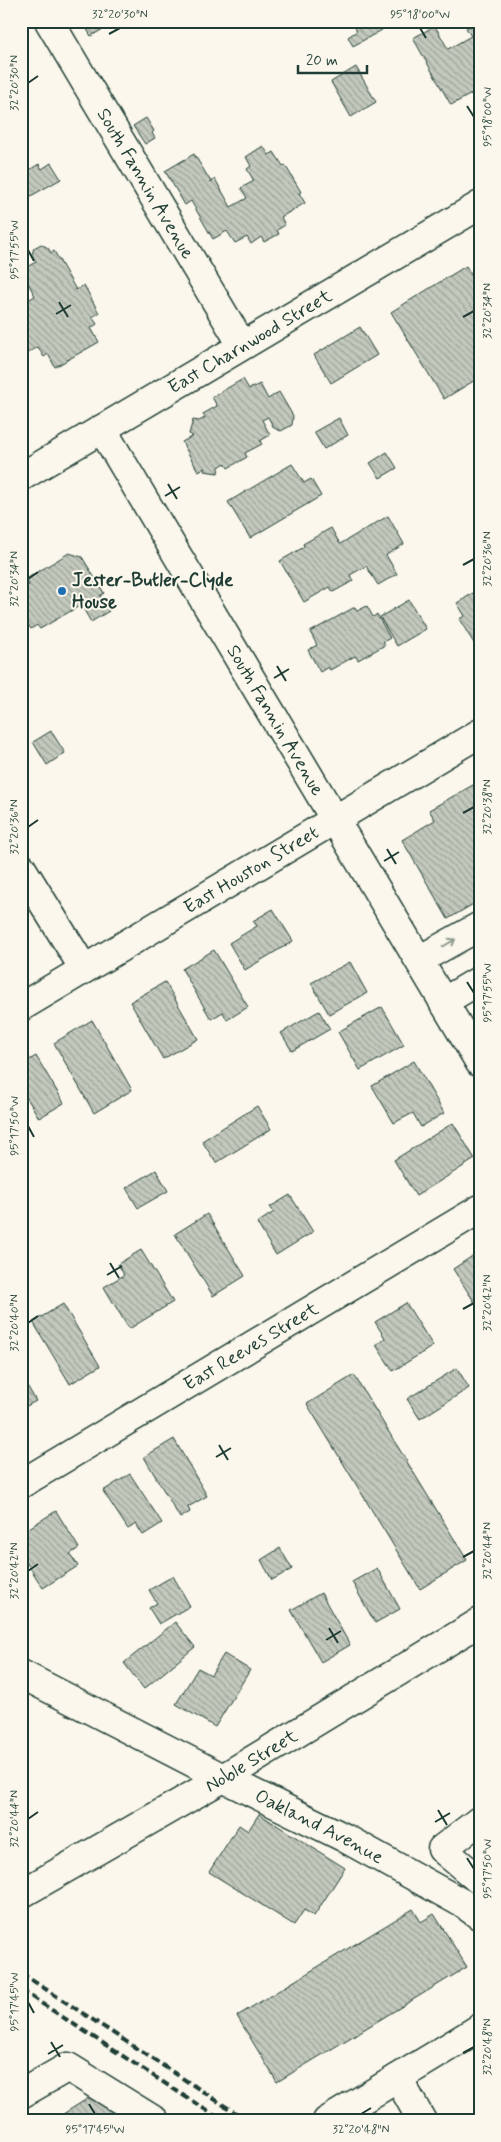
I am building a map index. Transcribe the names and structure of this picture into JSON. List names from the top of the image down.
{
  "streets": {
    "street": [
      "South Fannin Avenue",
      "East Charnwood Street",
      "East Houston Street",
      "East Reeves Street",
      "Noble Street",
      "Oakland Avenue"
    ]
  },
  "crossings": [
    ["South Fannin Avenue", "East Charnwood Street"],
    ["South Fannin Avenue", "East Houston Street"],
    ["Noble Street", "Oakland Avenue"]
  ],
  "places": ["Jester-Butler-Clyde House"],
  "scale_bar": "20 m",
  "coordinates": [
    "32°20'30\"N",
    "95°18'00\"W",
    "95°17'55\"W",
    "32°20'34\"N",
    "32°20'36\"N",
    "32°20'38\"N",
    "95°17'50\"W",
    "32°20'42\"N",
    "32°20'40\"N",
    "32°20'44\"N",
    "95°17'45\"W",
    "32°20'48\"N"
  ]
}
